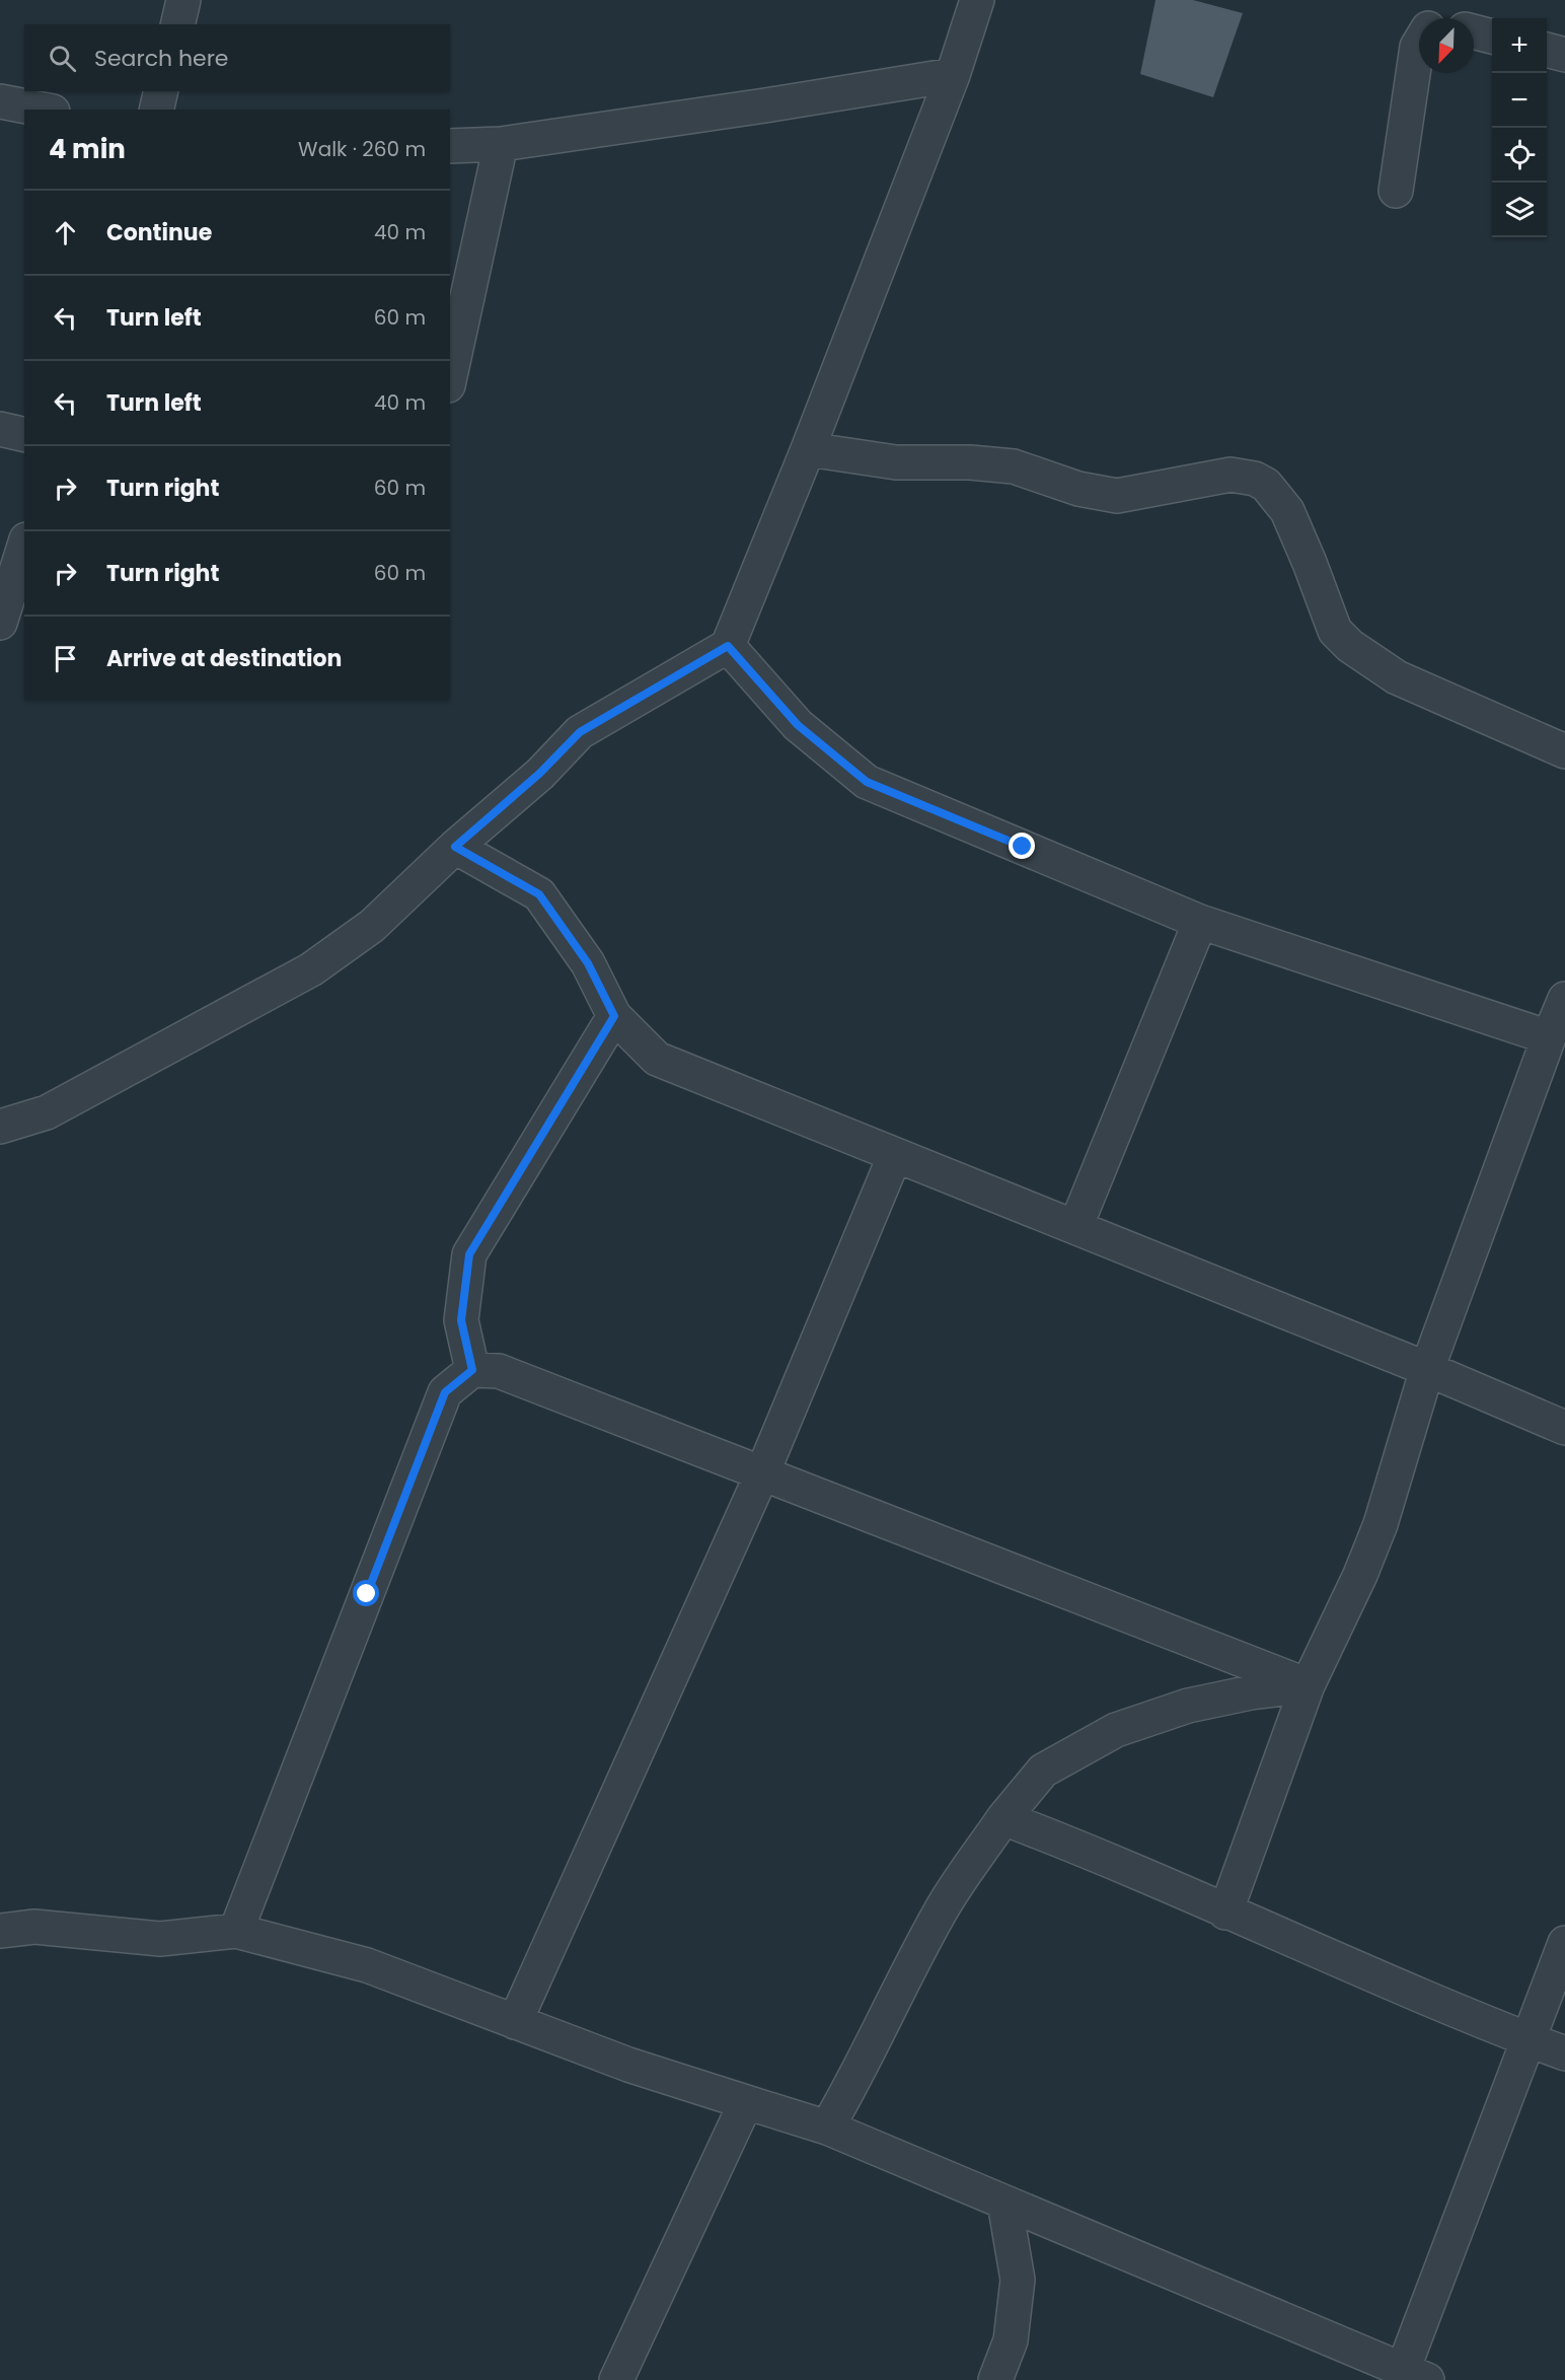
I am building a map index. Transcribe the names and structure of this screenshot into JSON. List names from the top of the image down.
{
  "north": "bottom left",
  "page": {
    "map_buttons": ["+", "−"],
    "search": "Search here",
    "heading": ["4 min", "Walk · 260 m"],
    "list": [
      ["Continue", "40 m"],
      ["Turn left", "60 m"],
      ["Turn left", "40 m"],
      ["Turn right", "60 m"],
      ["Turn right", "60 m"],
      "Arrive at destination"
    ]
  }
}
